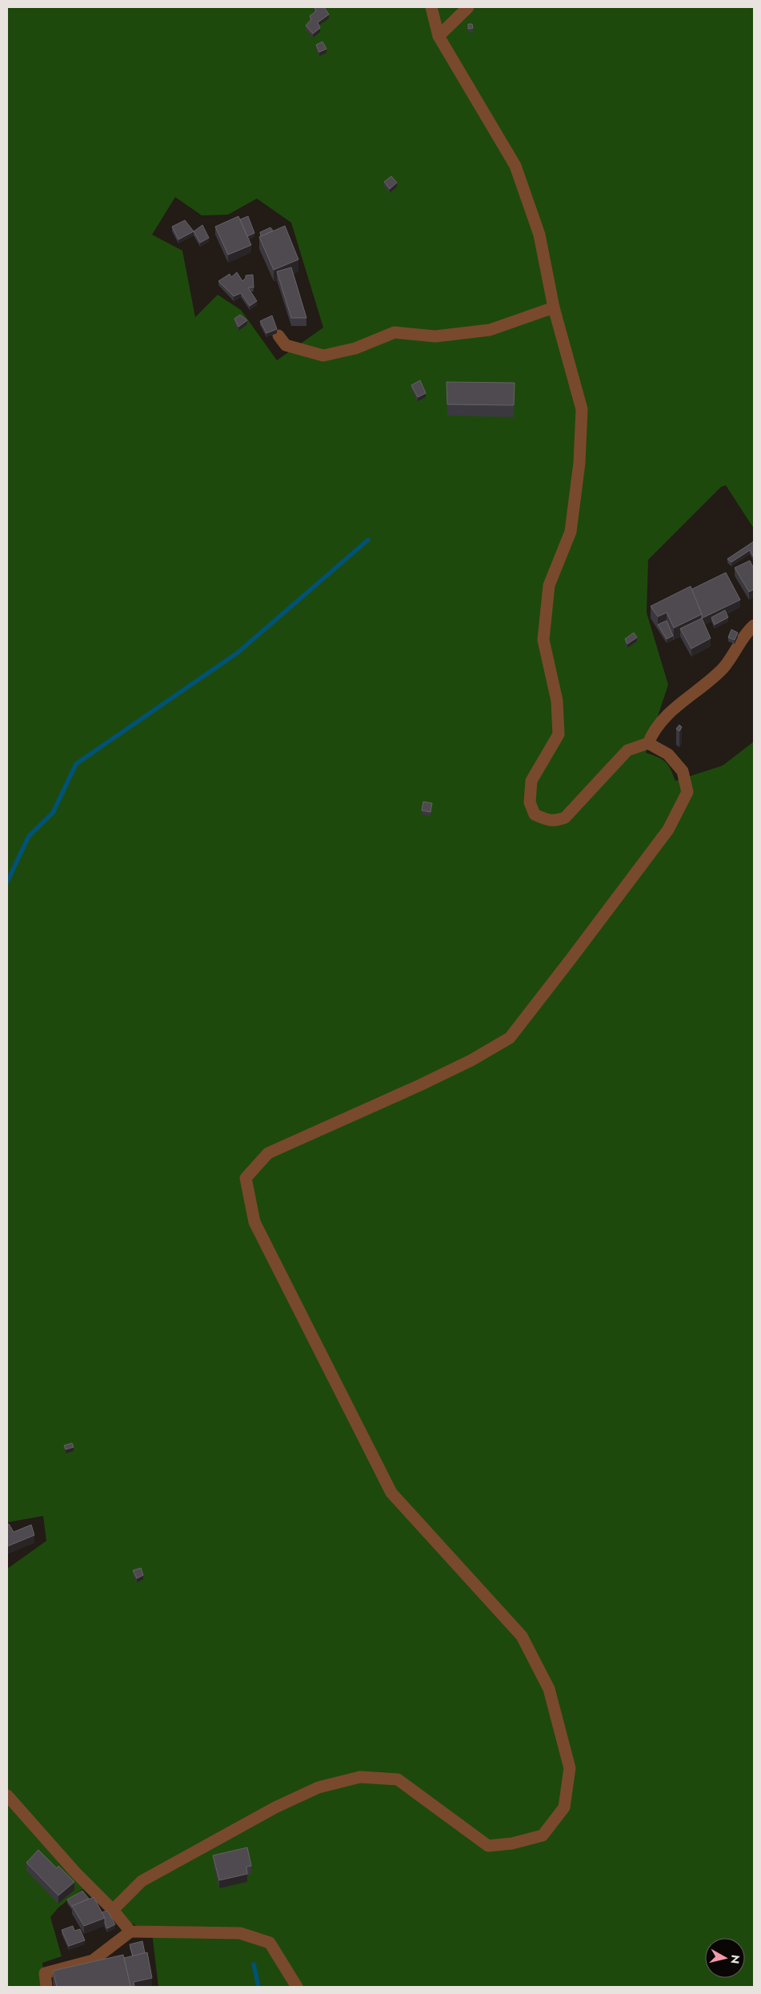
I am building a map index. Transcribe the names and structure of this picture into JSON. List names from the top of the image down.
{
  "north": "right"
}
